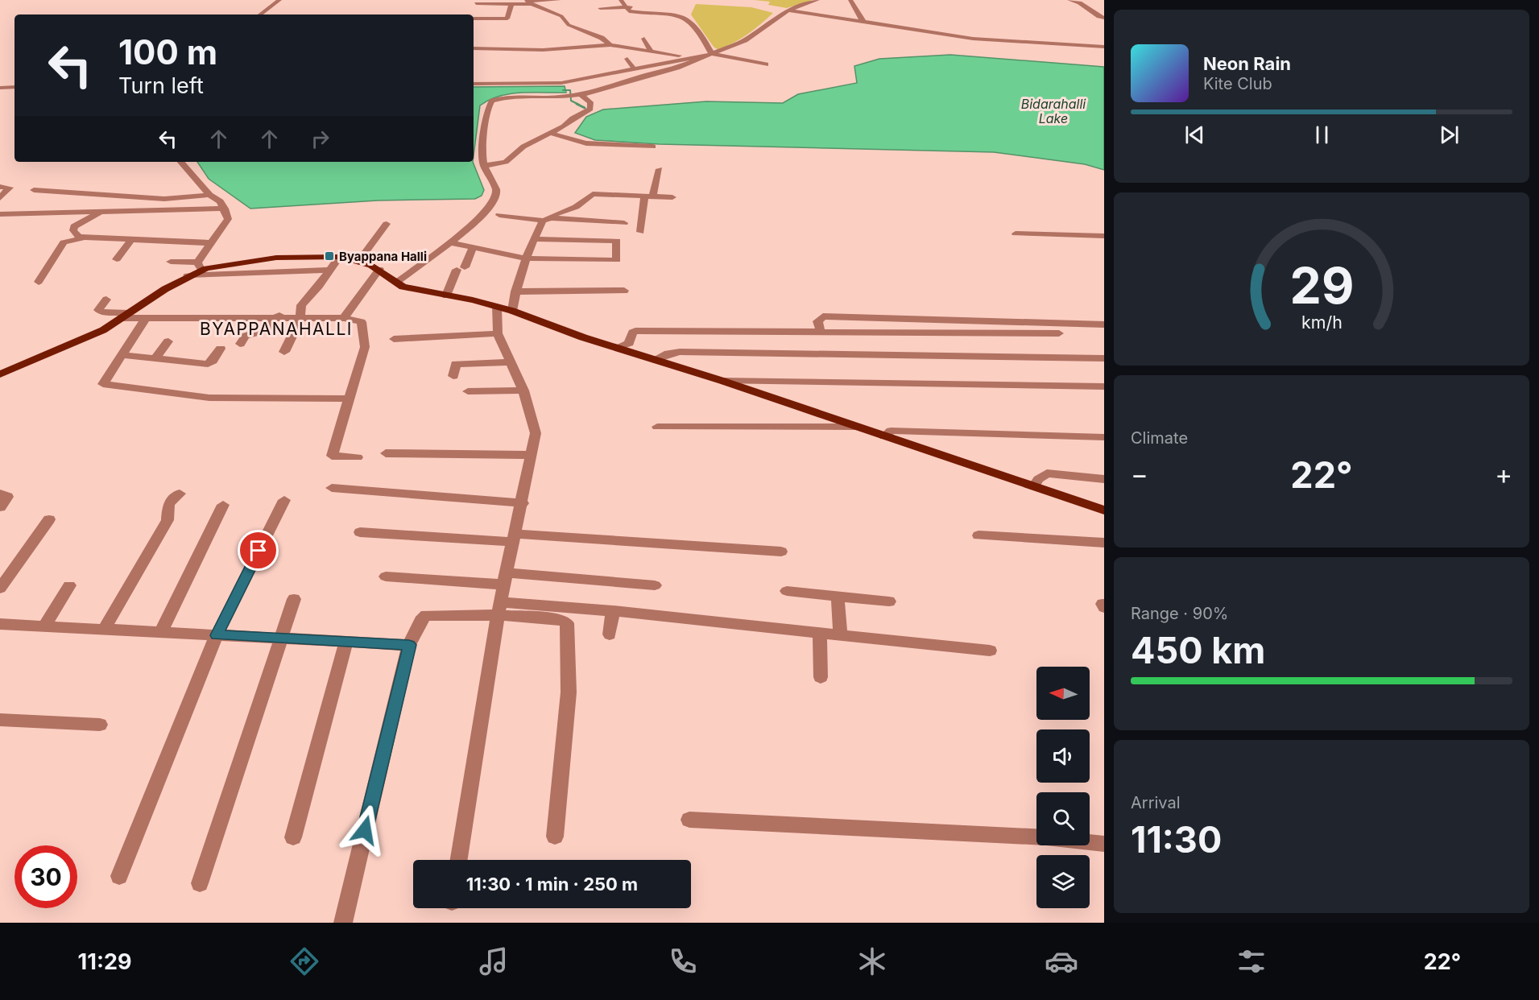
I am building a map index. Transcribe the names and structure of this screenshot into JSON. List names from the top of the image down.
{
  "districts": ["BYAPPANAHALLI"],
  "water": ["Bidarahalli Lake"],
  "places": {
    "transit": ["Byappana Halli"]
  },
  "north": "left",
  "page": {
    "turn": ["100 m", "Turn left"],
    "song": ["Neon Rain", "Kite Club"],
    "tile": [
      "Climate",
      ["Range · 90%", "450 km"],
      ["Arrival", "11:30"]
    ],
    "heat": ["−", "22°", "+"],
    "limit": "30",
    "trip": "11:30 · 1 min · 250 m",
    "tabs": ["11:29", "22°"],
    "gauge": ["29", "km/h"]
  }
}
